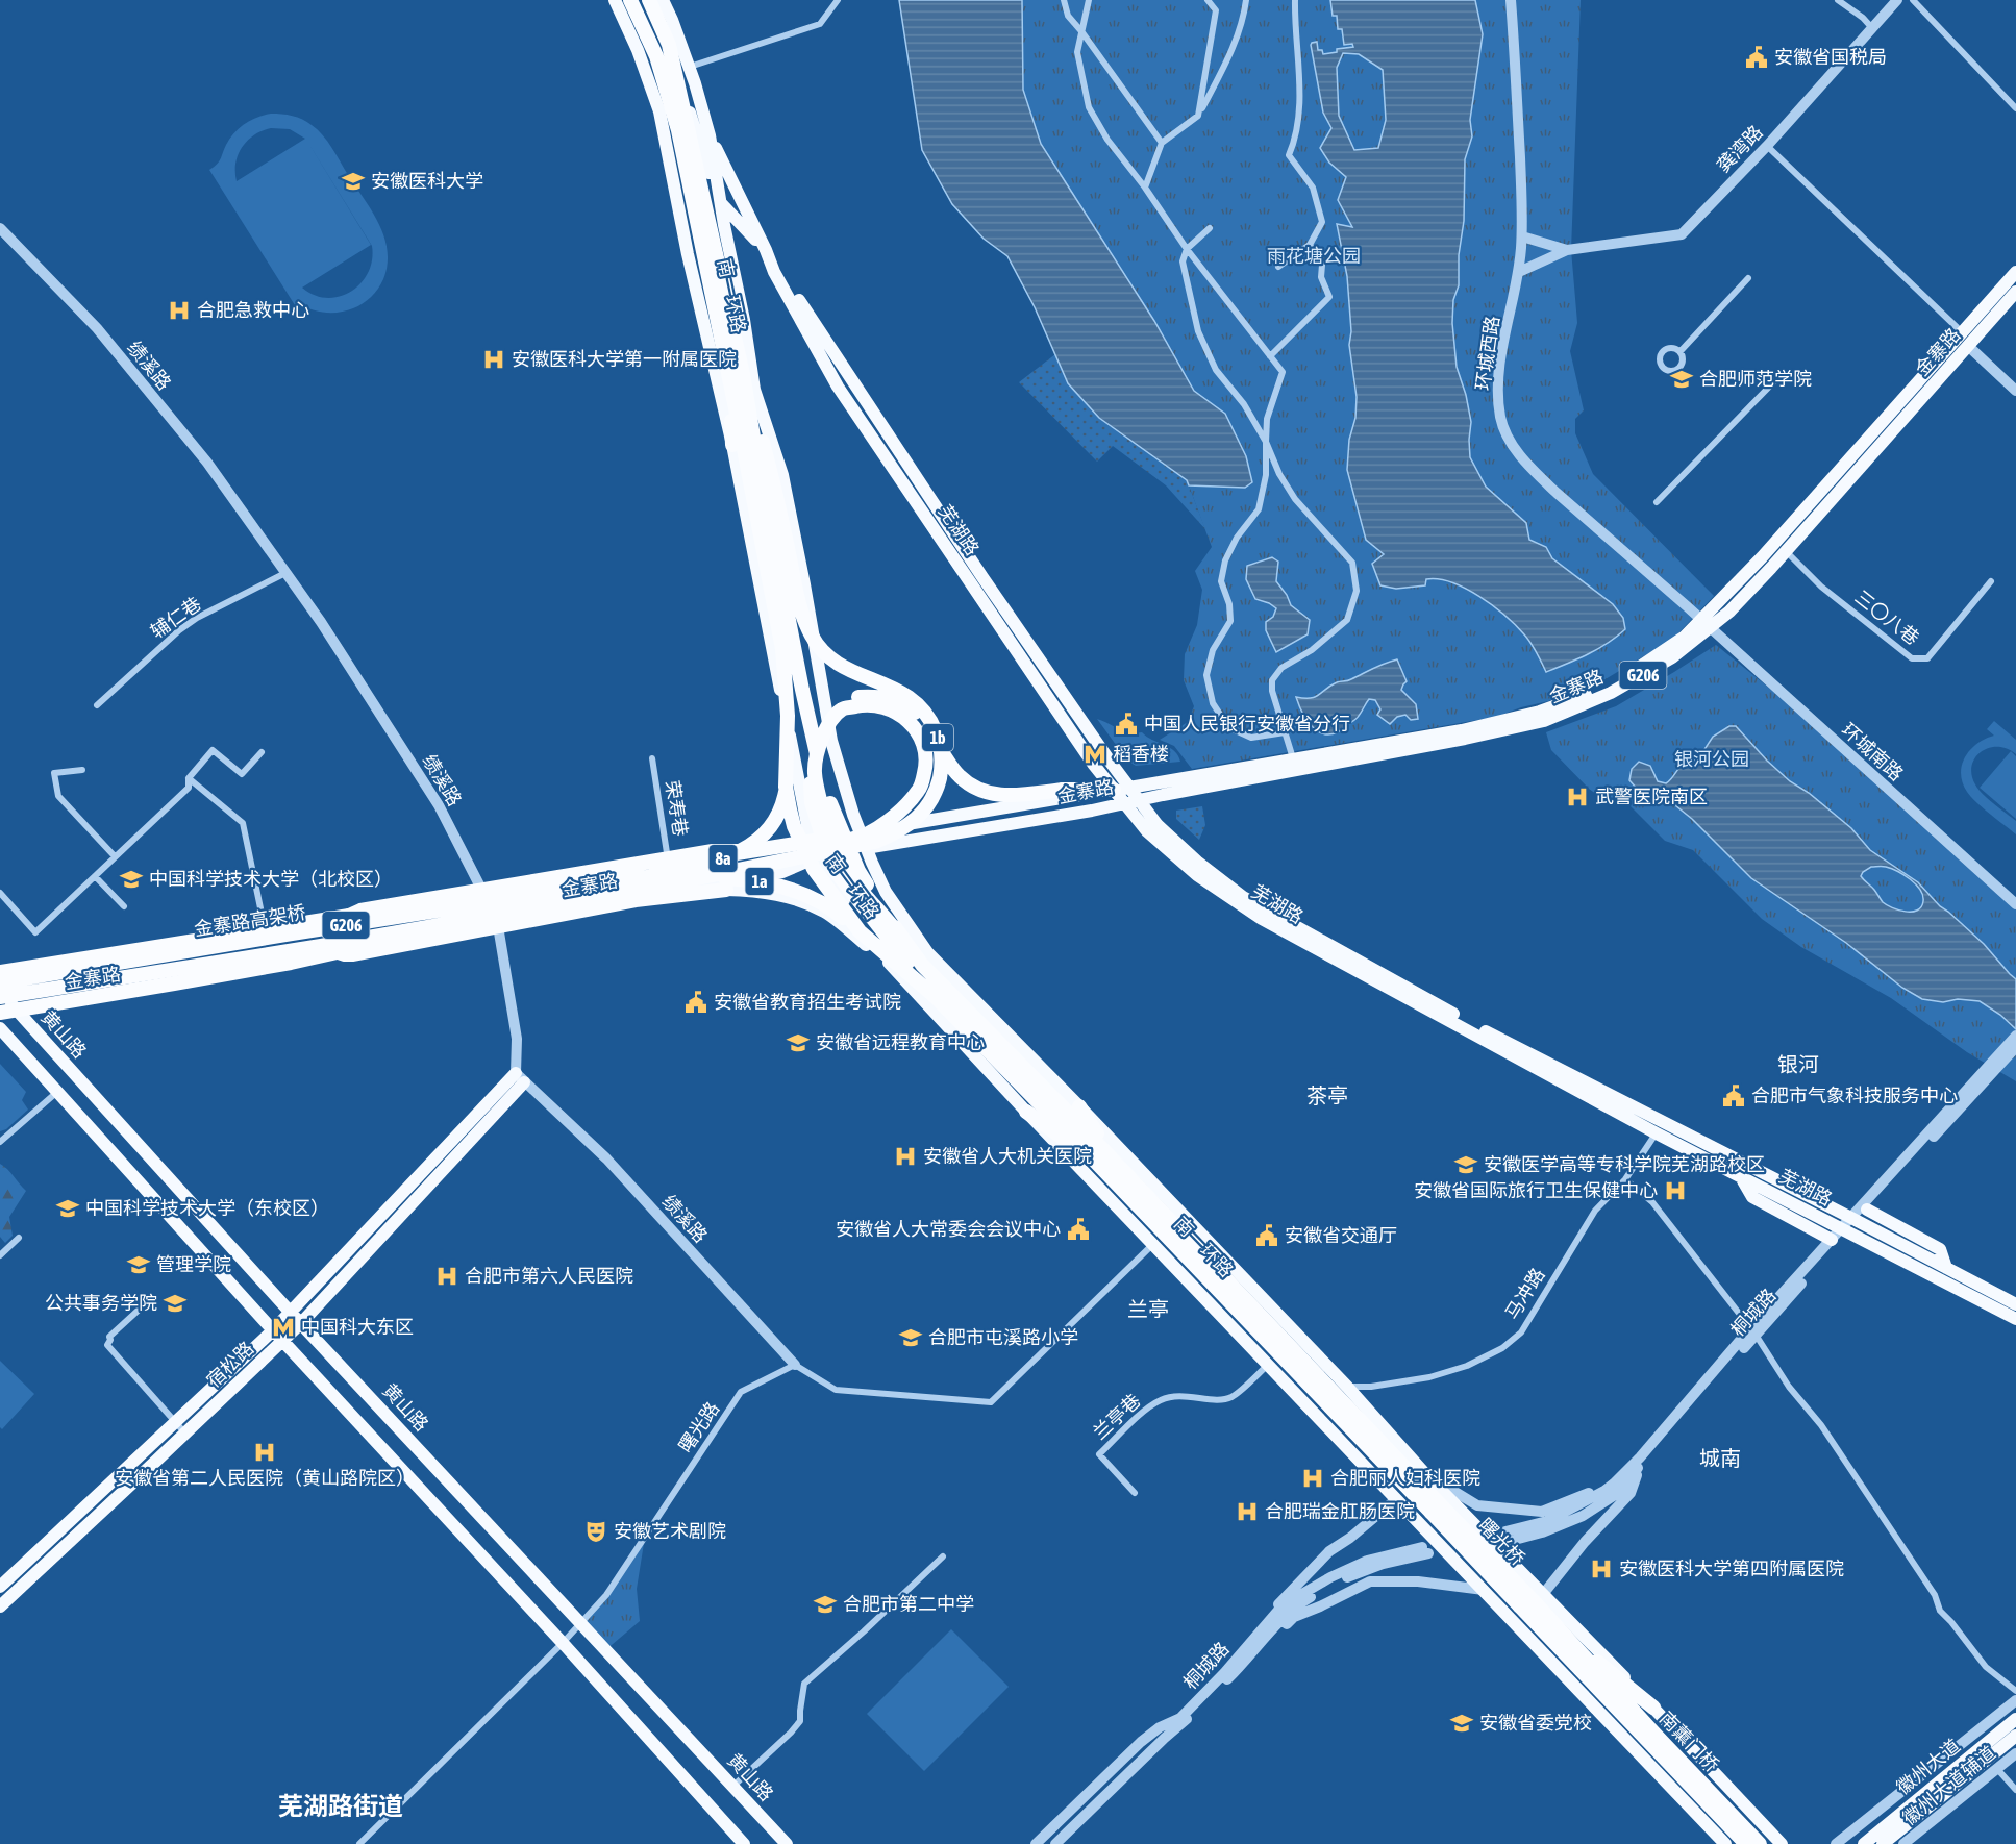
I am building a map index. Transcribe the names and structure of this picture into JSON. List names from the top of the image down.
{
  "streets": {
    "highway": [
      "南一环路",
      "金寨路",
      "G206",
      "1b",
      "8a",
      "1a",
      "金寨路高架桥",
      "曙光桥",
      "南薰门桥"
    ],
    "main road": [
      "芜湖路",
      "黄山路",
      "宿松路",
      "徽州大道"
    ],
    "street": [
      "龚湾路",
      "环城西路",
      "绩溪路",
      "辅仁巷",
      "三〇八巷",
      "环城南路",
      "荣寿巷",
      "马冲路",
      "桐城路",
      "兰亭巷",
      "曙光路",
      "徽州大道辅道"
    ]
  },
  "crossings": [
    ["南一环路", "1b"],
    ["南一环路", "8a"],
    ["南一环路", "1a"],
    ["南一环路", "金寨路高架桥"],
    ["南一环路", "曙光桥"],
    ["金寨路", "环城西路"],
    ["金寨路", "绩溪路"],
    ["金寨路", "芜湖路"],
    ["金寨路", "三〇八巷"],
    ["金寨路", "环城南路"],
    ["金寨路", "黄山路"],
    ["环城西路", "环城南路"],
    ["绩溪路", "辅仁巷"],
    ["绩溪路", "宿松路"],
    ["绩溪路", "曙光路"],
    ["芜湖路", "马冲路"],
    ["芜湖路", "桐城路"],
    ["1b", "1a"],
    ["1b", "金寨路高架桥"],
    ["8a", "金寨路高架桥"],
    ["1a", "金寨路高架桥"],
    ["金寨路高架桥", "黄山路"],
    ["黄山路", "宿松路"],
    ["黄山路", "曙光路"]
  ],
  "districts": [
    "银河",
    "茶亭",
    "兰亭",
    "城南",
    "芜湖路街道"
  ],
  "parks": ["雨花塘公园", "银河公园"],
  "places": {
    "public building": [
      "安徽省国税局",
      "中国人民银行安徽省分行",
      "安徽省教育招生考试院",
      "合肥市气象科技服务中心",
      "安徽省人大常委会会议中心",
      "安徽省交通厅"
    ],
    "school or university": [
      "安徽医科大学",
      "合肥师范学院",
      "中国科学技术大学（北校区）",
      "安徽省远程教育中心",
      "安徽医学高等专科学院芜湖路校区",
      "中国科学技术大学（东校区）",
      "管理学院",
      "公共事务学院",
      "合肥市屯溪路小学",
      "合肥市第二中学",
      "安徽省委党校"
    ],
    "hospital": [
      "合肥急救中心",
      "安徽医科大学第一附属医院",
      "武警医院南区",
      "安徽省人大机关医院",
      "安徽省国际旅行卫生保健中心",
      "合肥市第六人民医院",
      "安徽省第二人民医院（黄山路院区）",
      "合肥丽人妇科医院",
      "合肥瑞金肛肠医院",
      "安徽医科大学第四附属医院"
    ],
    "metro station": ["稻香楼", "中国科大东区"],
    "theatre": ["安徽艺术剧院"]
  }
}
